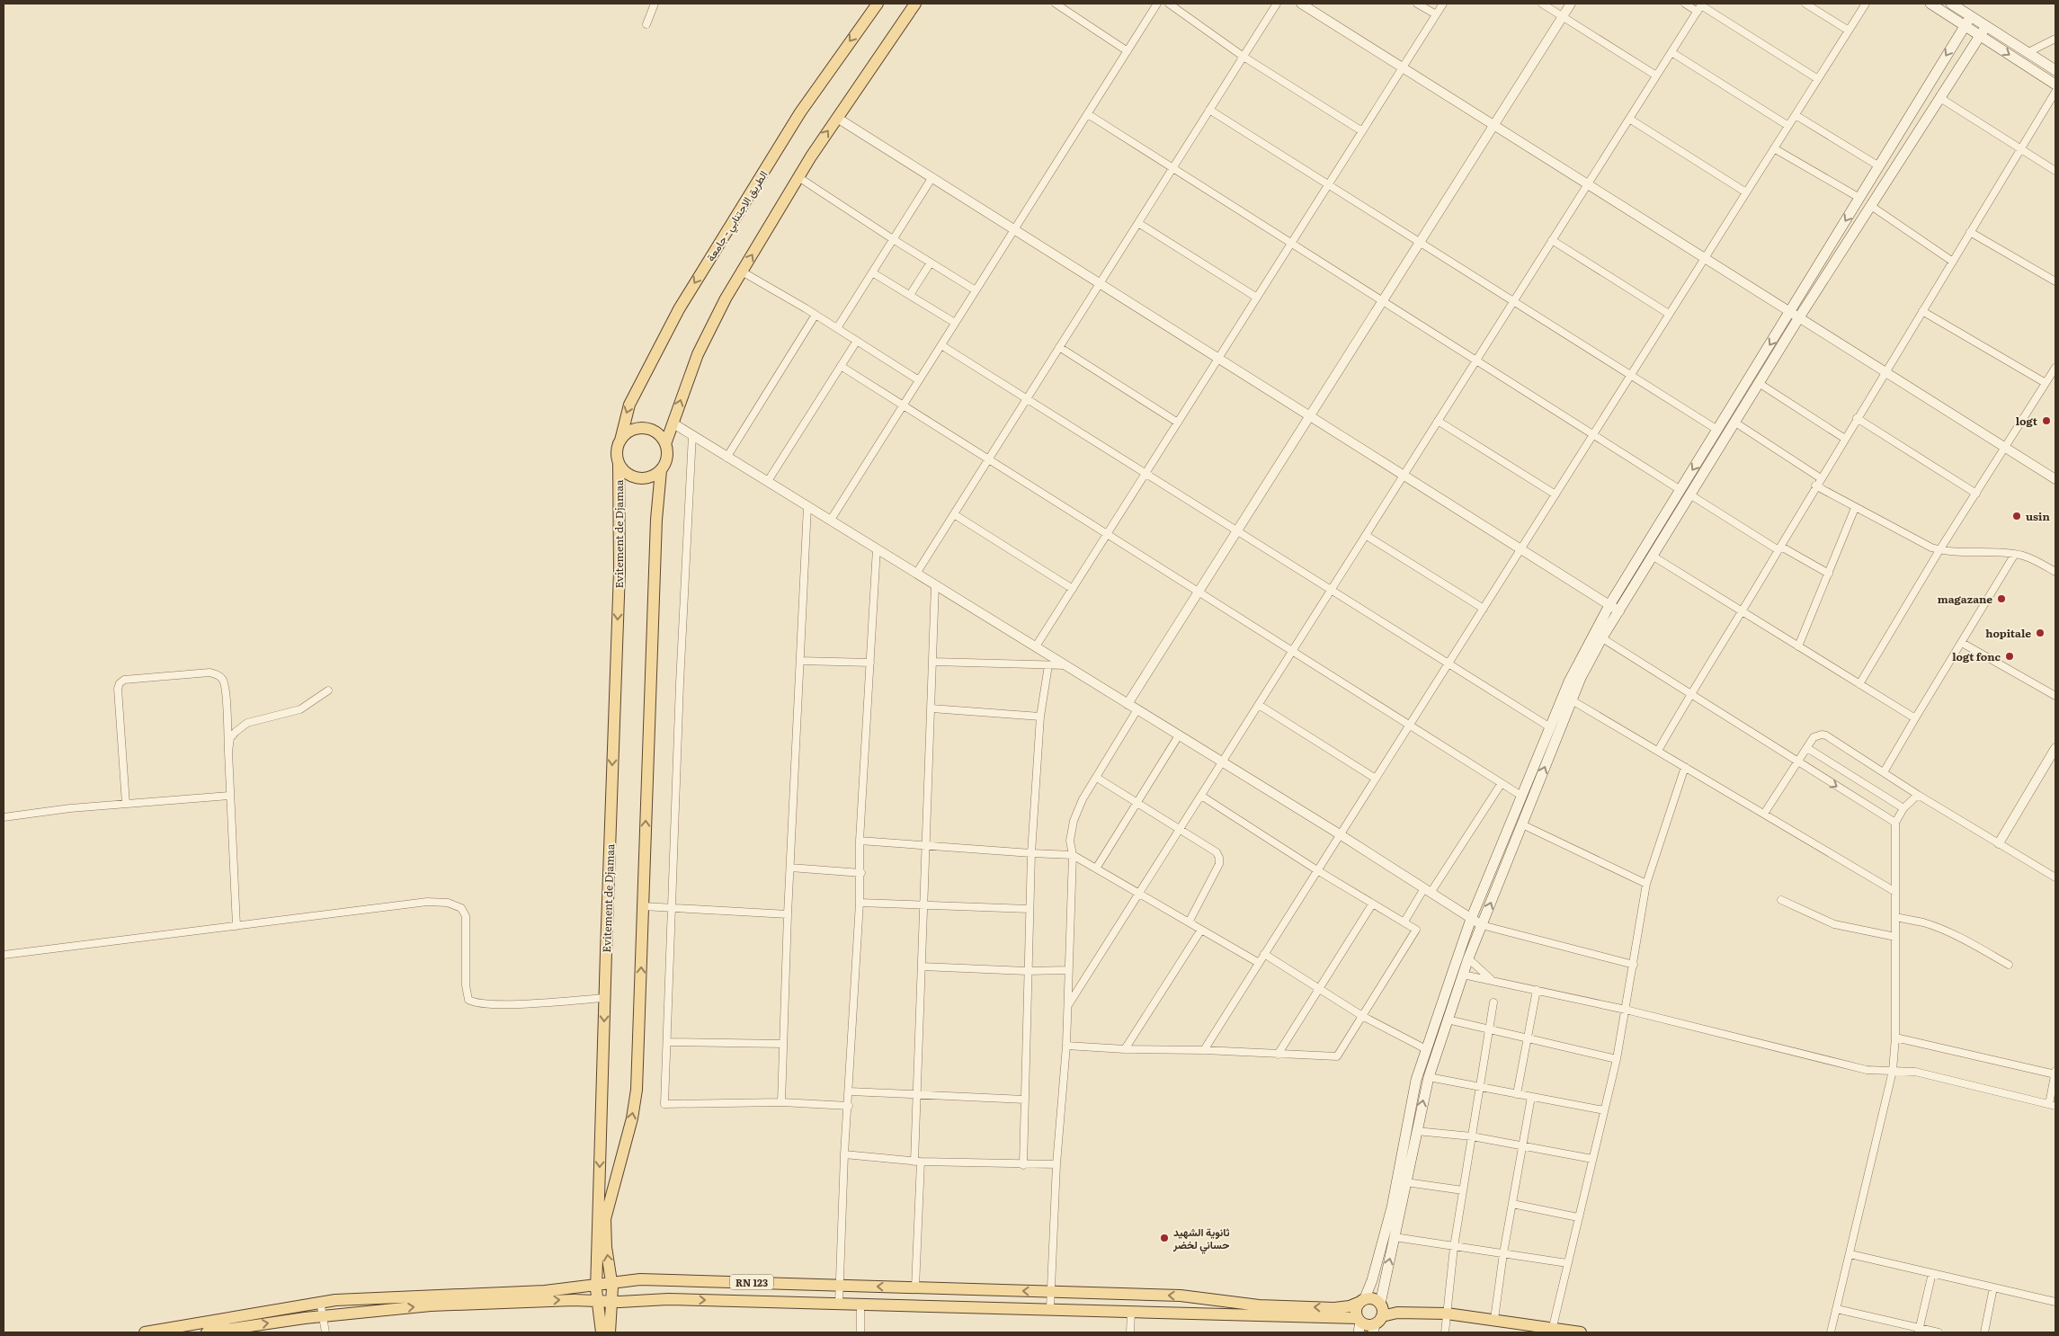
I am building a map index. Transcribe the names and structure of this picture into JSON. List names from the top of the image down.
{
  "streets": {
    "main road": ["الطريق الاجتنابي - جامعة", "Evitement de Djamaa", "RN 123"]
  },
  "crossings": [
    ["الطريق الاجتنابي - جامعة", "Evitement de Djamaa"],
    ["Evitement de Djamaa", "RN 123"]
  ],
  "places": [
    "logt",
    "usin",
    "magazane",
    "hopitale",
    "logt fonc",
    "ثانوية الشهيد حساني لخضر"
  ]
}
